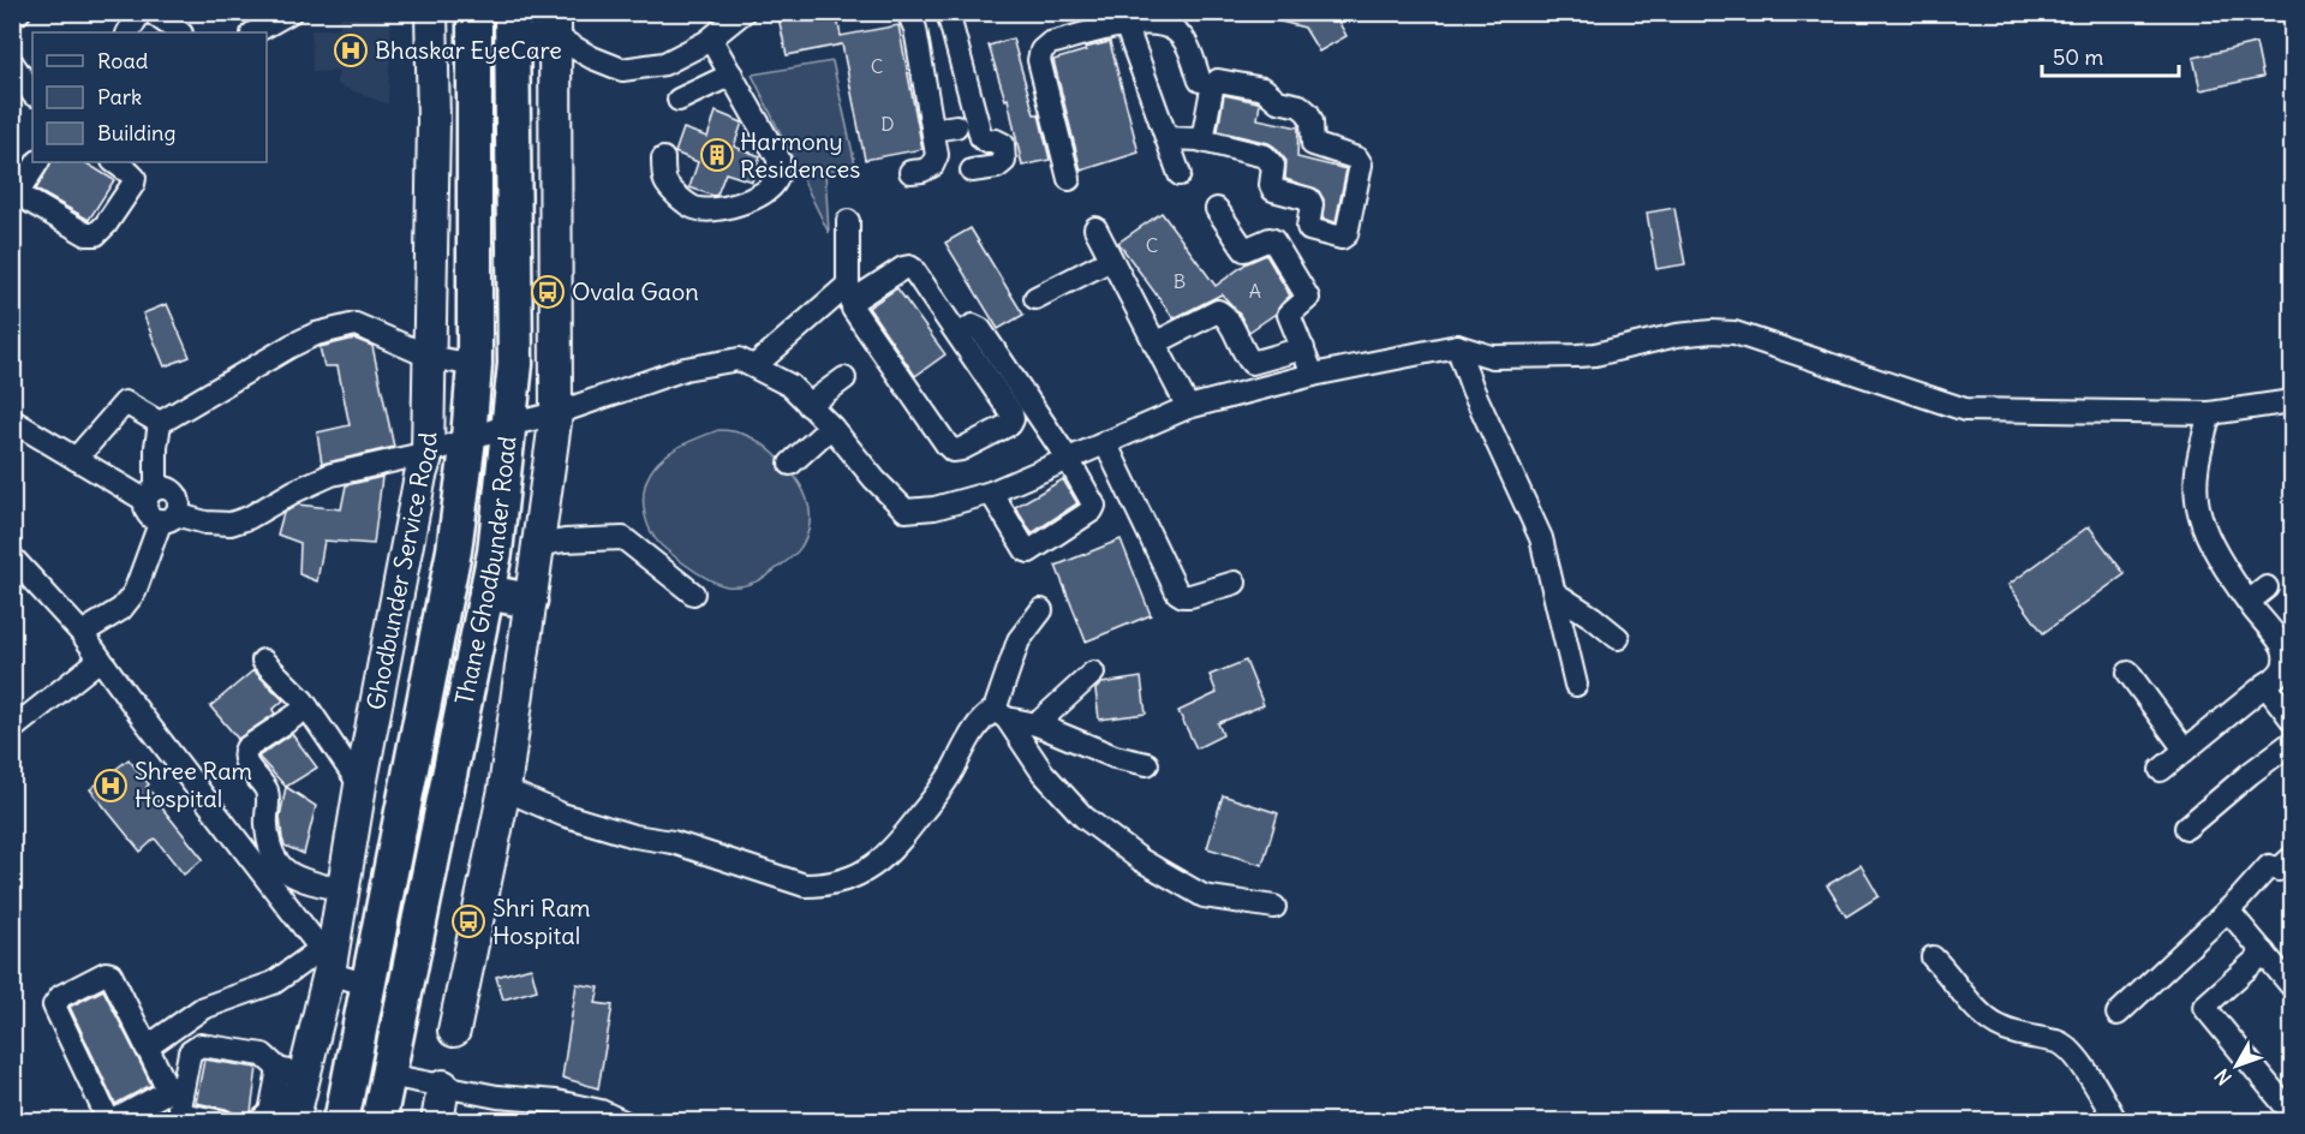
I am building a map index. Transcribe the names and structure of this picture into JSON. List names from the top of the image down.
{
  "streets": {
    "main road": ["Thane Ghodbunder Road"],
    "street": ["Ghodbunder Service Road"]
  },
  "places": {
    "hospital": ["Bhaskar EyeCare", "Shree Ram Hospital"],
    "building": ["Harmony Residences"],
    "bus stop": ["Ovala Gaon", "Shri Ram Hospital"]
  },
  "house_numbers": [
    "C",
    "D",
    "C",
    "B",
    "A"
  ],
  "legend": ["Road", "Park", "Building"],
  "scale_bar": "50 m",
  "north": "bottom left"
}
